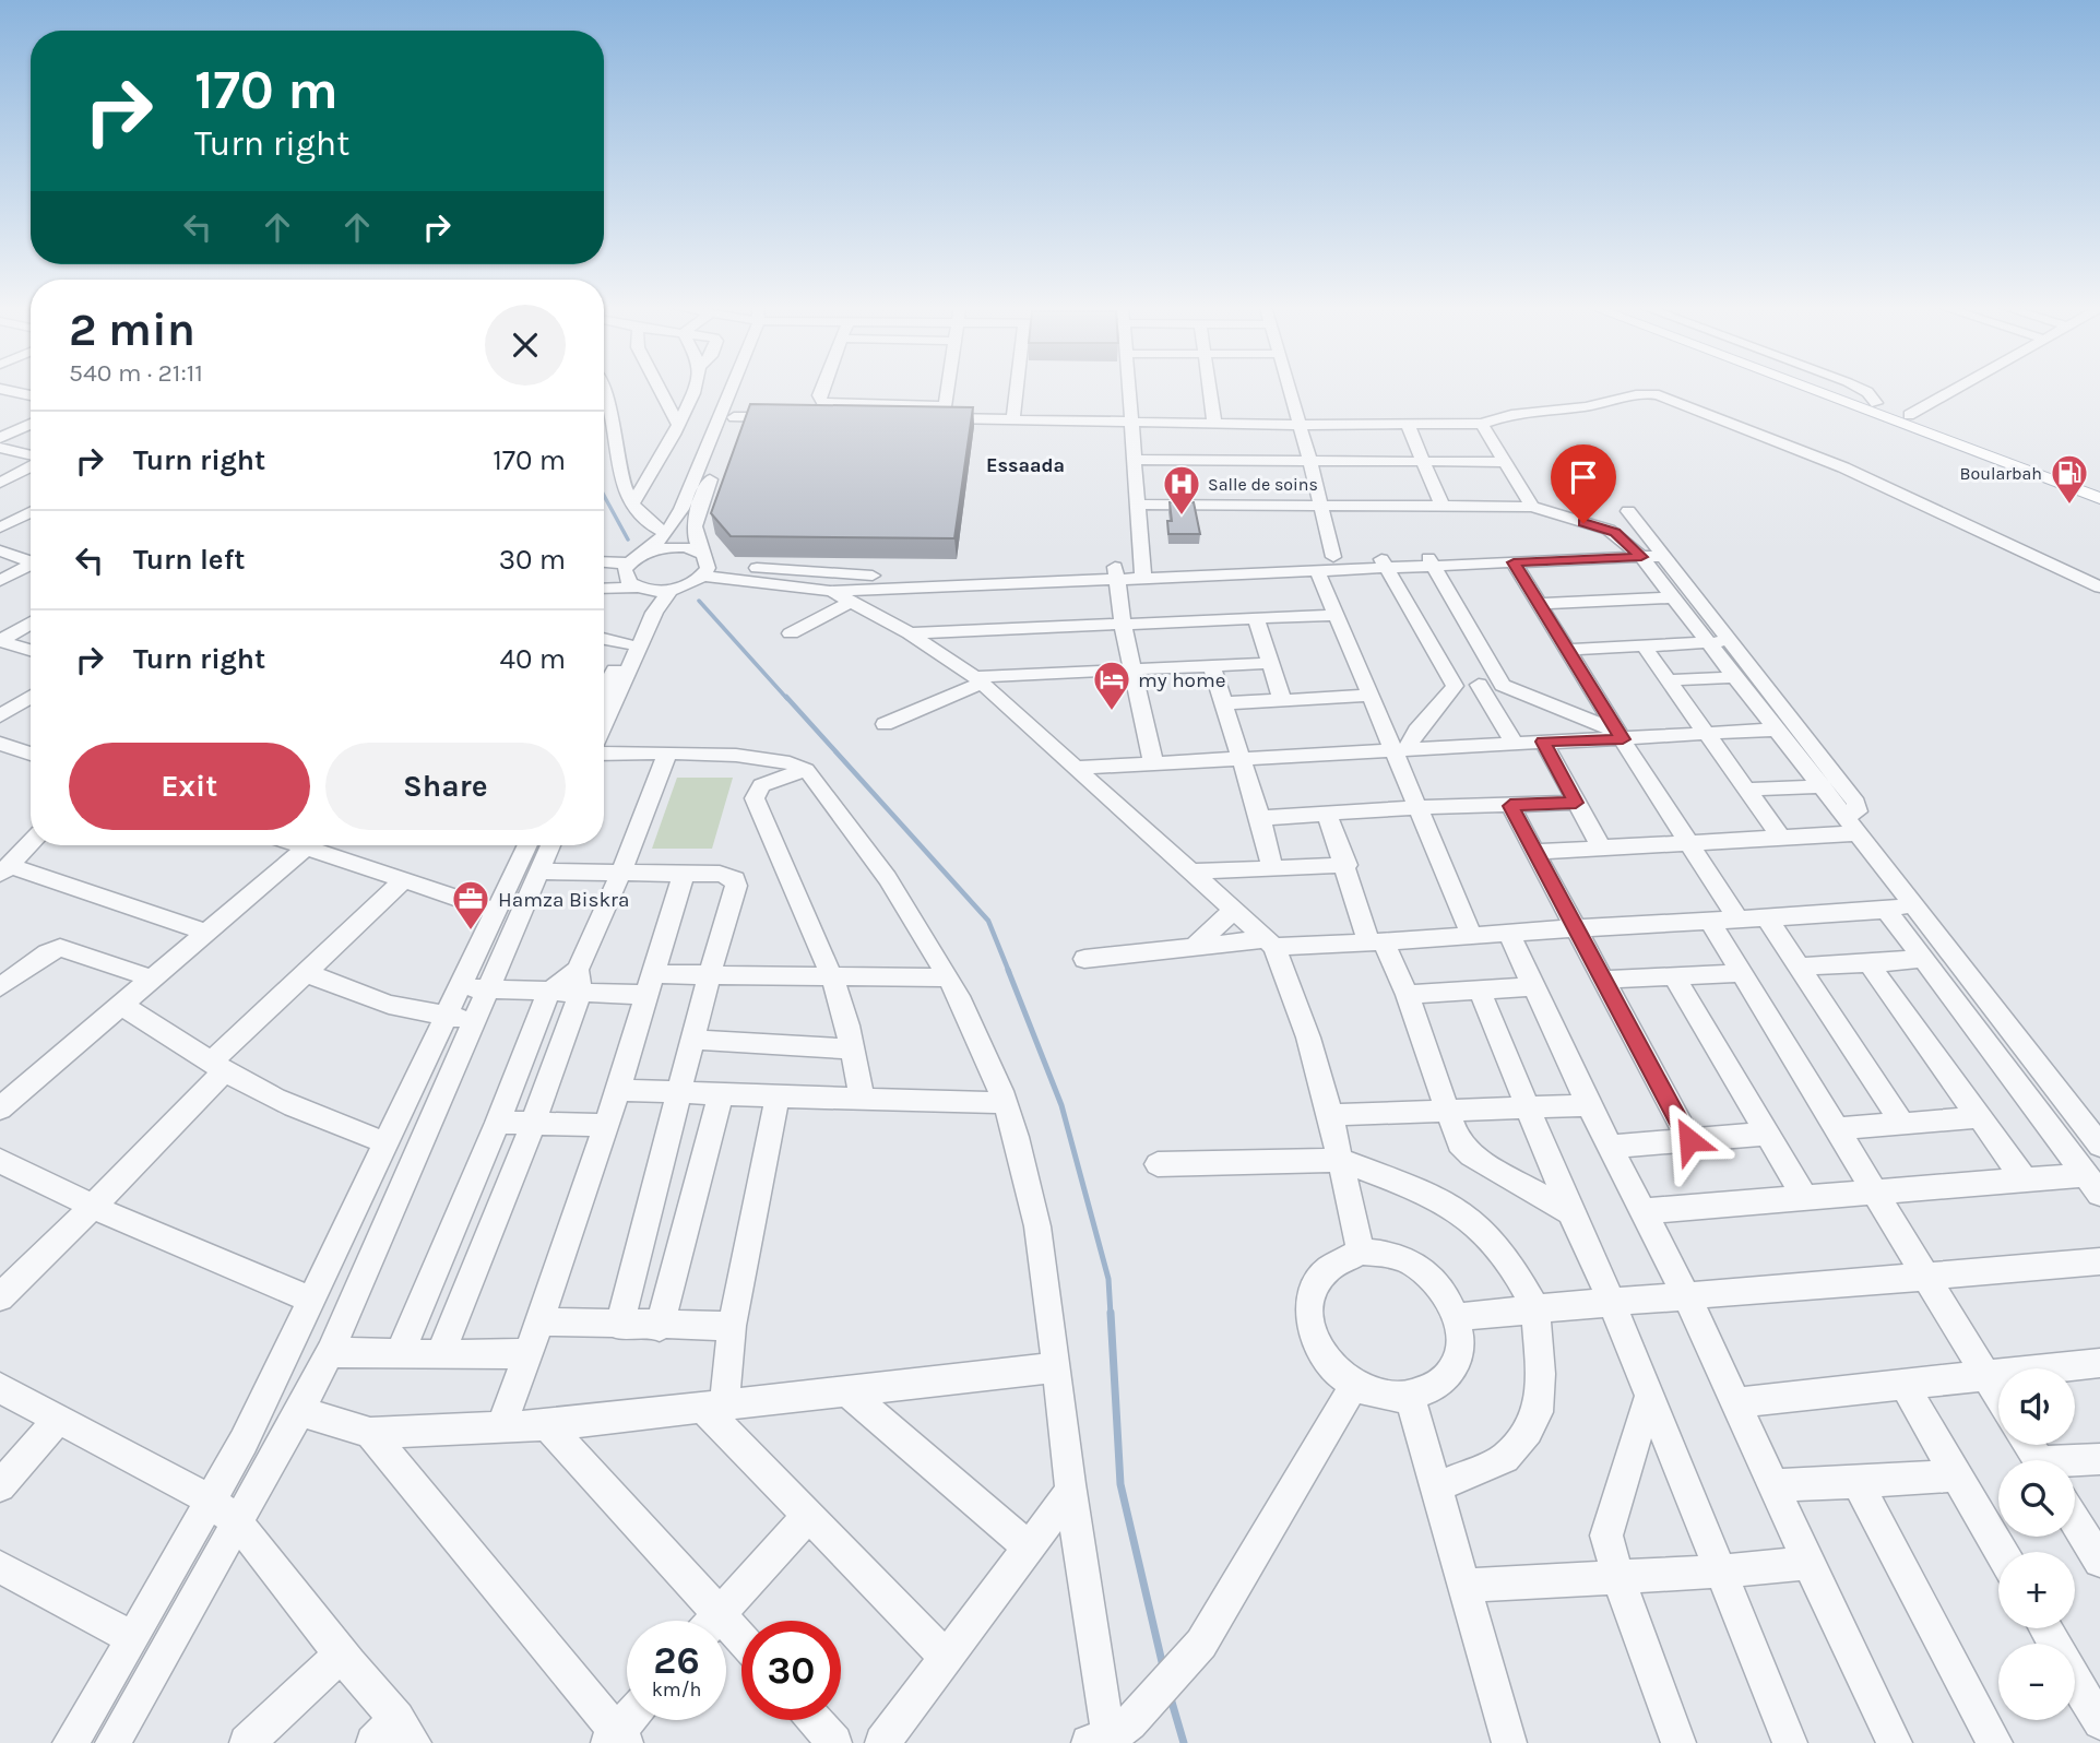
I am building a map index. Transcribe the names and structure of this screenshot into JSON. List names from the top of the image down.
{
  "districts": ["Essaada"],
  "places": {
    "fuel station": ["Boularbah"],
    "hospital": ["Salle de soins"],
    "hotel": ["my home"],
    "office": ["Hamza Biskra"]
  },
  "page": {
    "turn": ["170 m", "Turn right"],
    "heading": ["2 min", "540 m · 21:11"],
    "list": [
      {
        "name": "Turn right",
        "value": "170 m"
      },
      {
        "name": "Turn left",
        "value": "30 m"
      },
      {
        "name": "Turn right",
        "value": "40 m"
      }
    ],
    "buttons": ["Exit", "Share"],
    "map_buttons": ["+", "−"],
    "speed": "26 km/h",
    "limit": "30"
  }
}
